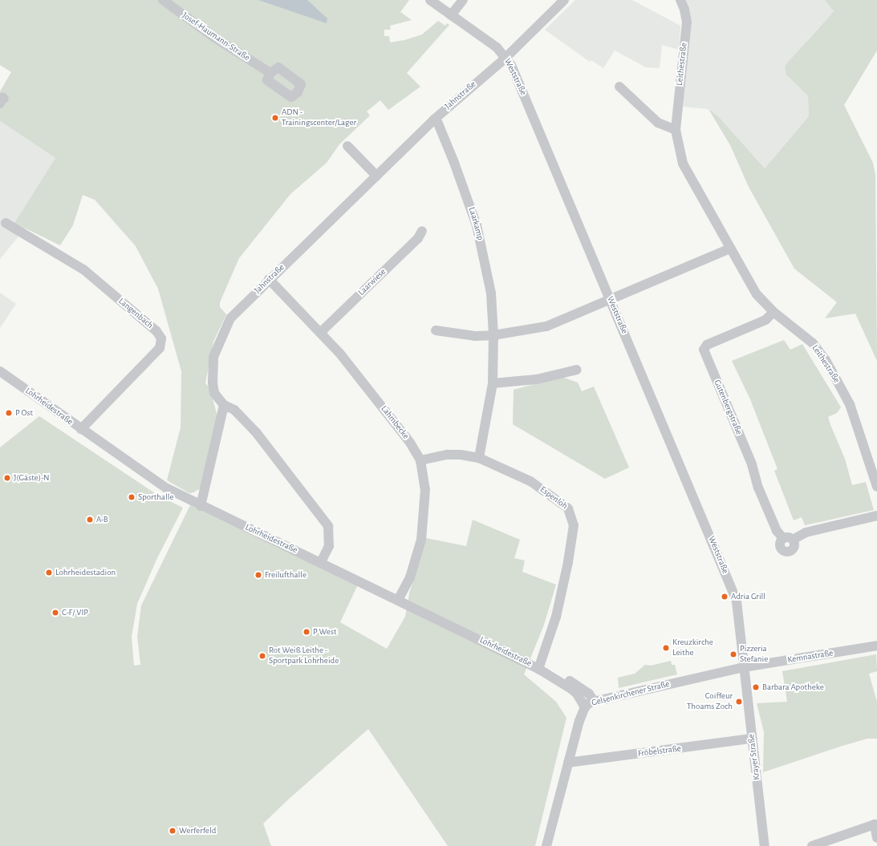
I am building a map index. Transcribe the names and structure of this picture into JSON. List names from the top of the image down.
{
  "streets": {
    "street": [
      "Josef-Haumann-Straße",
      "Leithestraße",
      "Weststraße",
      "Jahnstraße",
      "Laarkamp",
      "Laarwiese",
      "Langenbach",
      "Lohrheidestraße",
      "Gutenbergstraße",
      "Lahmbecke",
      "Espenloh",
      "Kemnastraße",
      "Gelsenkirchener Straße",
      "Fröbelstraße",
      "Krayer Straße"
    ]
  },
  "crossings": [
    ["Leithestraße", "Gutenbergstraße"],
    ["Weststraße", "Jahnstraße"],
    ["Weststraße", "Kemnastraße"],
    ["Weststraße", "Gelsenkirchener Straße"],
    ["Weststraße", "Krayer Straße"],
    ["Jahnstraße", "Laarkamp"],
    ["Jahnstraße", "Lohrheidestraße"],
    ["Jahnstraße", "Lahmbecke"],
    ["Laarkamp", "Espenloh"],
    ["Laarwiese", "Lahmbecke"],
    ["Langenbach", "Lohrheidestraße"],
    ["Lohrheidestraße", "Lahmbecke"],
    ["Lohrheidestraße", "Espenloh"],
    ["Lohrheidestraße", "Gelsenkirchener Straße"],
    ["Lahmbecke", "Espenloh"],
    ["Kemnastraße", "Gelsenkirchener Straße"],
    ["Kemnastraße", "Krayer Straße"],
    ["Gelsenkirchener Straße", "Fröbelstraße"],
    ["Gelsenkirchener Straße", "Krayer Straße"],
    ["Fröbelstraße", "Krayer Straße"]
  ],
  "places": [
    "ADN - Trainingscenter/Lager",
    "P Ost",
    "J(Gäste)-N",
    "Sporthalle",
    "A-B",
    "Lohrheidestadion",
    "Freilufthalle",
    "Adria Grill",
    "C-F/ VIP",
    "P West",
    "Kreuzkirche Leithe",
    "Pizzeria Stefanie",
    "Rot Weiß Leithe - Sportpark Lohrheide",
    "Barbara Apotheke",
    "Coiffeur Thoams Zoch",
    "Werferfeld"
  ]
}
